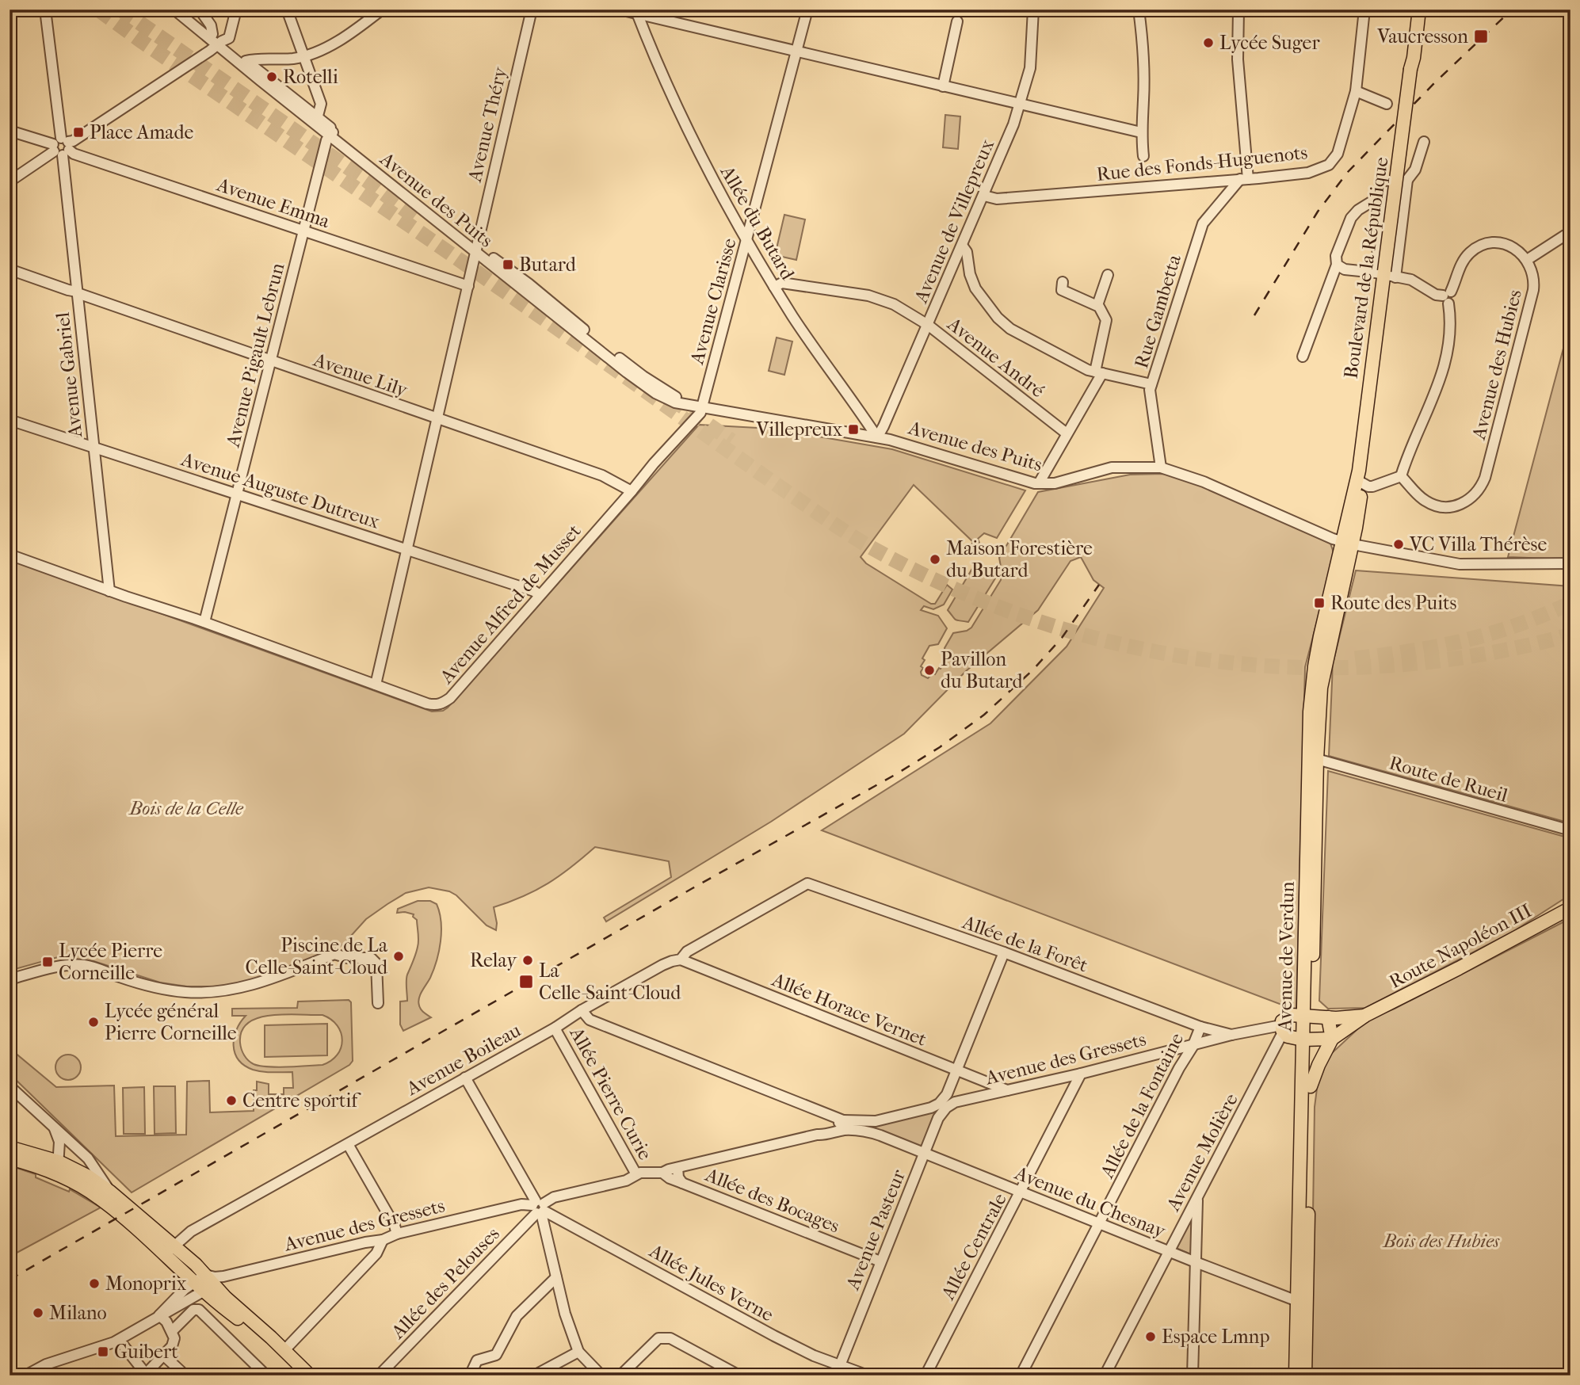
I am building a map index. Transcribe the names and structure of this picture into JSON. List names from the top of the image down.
{
  "streets": {
    "main road": ["Boulevard de la République", "Route Napoléon III", "Avenue de Verdun"],
    "street": [
      "Avenue Théry",
      "Rue des Fonds-Huguenots",
      "Avenue des Puits",
      "Avenue Emma",
      "Avenue de Villepreux",
      "Allée du Butard",
      "Avenue Clarisse",
      "Rue Gambetta",
      "Avenue Pigault Lebrun",
      "Avenue André",
      "Avenue des Hubies",
      "Avenue Gabriel",
      "Avenue Lily",
      "Avenue Auguste Dutreux",
      "Avenue Alfred de Musset",
      "Route de Rueil",
      "Allée de la Forêt",
      "Allée Horace Vernet",
      "Avenue des Gressets",
      "Avenue Boileau",
      "Allée Pierre Curie",
      "Allée de la Fontaine",
      "Avenue Molière",
      "Allée des Bocages",
      "Avenue du Chesnay",
      "Avenue Pasteur",
      "Allée Centrale",
      "Allée des Pelouses",
      "Allée Jules Verne"
    ]
  },
  "crossings": [
    ["Avenue Théry", "Avenue des Puits"],
    ["Avenue Théry", "Avenue Emma"],
    ["Avenue Théry", "Avenue Lily"],
    ["Avenue Théry", "Avenue Auguste Dutreux"],
    ["Avenue Théry", "Avenue Alfred de Musset"],
    ["Rue des Fonds-Huguenots", "Avenue de Villepreux"],
    ["Rue des Fonds-Huguenots", "Rue Gambetta"],
    ["Avenue des Puits", "Avenue de Villepreux"],
    ["Avenue des Puits", "Allée du Butard"],
    ["Avenue des Puits", "Boulevard de la République"],
    ["Avenue des Puits", "Avenue Clarisse"],
    ["Avenue des Puits", "Rue Gambetta"],
    ["Avenue des Puits", "Avenue Pigault Lebrun"],
    ["Avenue des Puits", "Avenue Alfred de Musset"],
    ["Avenue des Puits", "Avenue de Verdun"],
    ["Avenue Emma", "Avenue Pigault Lebrun"],
    ["Avenue Emma", "Avenue Gabriel"],
    ["Avenue de Villepreux", "Allée du Butard"],
    ["Avenue de Villepreux", "Avenue André"],
    ["Allée du Butard", "Avenue Clarisse"],
    ["Allée du Butard", "Avenue André"],
    ["Boulevard de la République", "Avenue de Verdun"],
    ["Avenue Clarisse", "Avenue Alfred de Musset"],
    ["Avenue Pigault Lebrun", "Avenue Lily"],
    ["Avenue Pigault Lebrun", "Avenue Auguste Dutreux"],
    ["Avenue Pigault Lebrun", "Avenue Alfred de Musset"],
    ["Avenue Gabriel", "Avenue Lily"],
    ["Avenue Gabriel", "Avenue Auguste Dutreux"],
    ["Avenue Gabriel", "Avenue Alfred de Musset"],
    ["Avenue Lily", "Avenue Alfred de Musset"],
    ["Avenue Auguste Dutreux", "Avenue Alfred de Musset"],
    ["Route de Rueil", "Avenue de Verdun"],
    ["Allée de la Forêt", "Avenue des Gressets"],
    ["Allée de la Forêt", "Avenue Boileau"],
    ["Allée de la Forêt", "Allée de la Fontaine"],
    ["Route Napoléon III", "Avenue de Verdun"],
    ["Avenue de Verdun", "Avenue du Chesnay"],
    ["Allée Horace Vernet", "Avenue des Gressets"],
    ["Allée Horace Vernet", "Avenue Boileau"],
    ["Avenue des Gressets", "Allée Pierre Curie"],
    ["Avenue des Gressets", "Allée de la Fontaine"],
    ["Avenue des Gressets", "Avenue Molière"],
    ["Avenue des Gressets", "Allée des Bocages"],
    ["Avenue des Gressets", "Avenue du Chesnay"],
    ["Avenue des Gressets", "Avenue Pasteur"],
    ["Avenue des Gressets", "Allée Centrale"],
    ["Avenue des Gressets", "Allée des Pelouses"],
    ["Avenue des Gressets", "Allée Jules Verne"],
    ["Avenue Boileau", "Allée Pierre Curie"],
    ["Avenue Boileau", "Avenue du Chesnay"],
    ["Allée de la Fontaine", "Avenue du Chesnay"],
    ["Avenue Molière", "Avenue du Chesnay"],
    ["Allée des Bocages", "Avenue Pasteur"],
    ["Avenue du Chesnay", "Avenue Pasteur"],
    ["Avenue du Chesnay", "Allée Centrale"],
    ["Avenue Pasteur", "Allée Jules Verne"],
    ["Allée des Pelouses", "Allée Jules Verne"]
  ],
  "parks": ["Bois de la Celle", "Bois des Hubies"],
  "places": {
    "transit": [
      "Vaucresson",
      "Place Amade",
      "Butard",
      "Villepreux",
      "Route des Puits",
      "Lycée Pierre Corneille",
      "La Celle-Saint-Cloud",
      "Guibert"
    ],
    "other": [
      "Lycée Suger",
      "Rotelli",
      "VC Villa Thérèse",
      "Maison Forestière du Butard",
      "Pavillon du Butard",
      "Piscine de La Celle-Saint-Cloud",
      "Relay",
      "Lycée général Pierre Corneille",
      "Centre sportif",
      "Monoprix",
      "Milano",
      "Espace Lmnp"
    ]
  }
}
